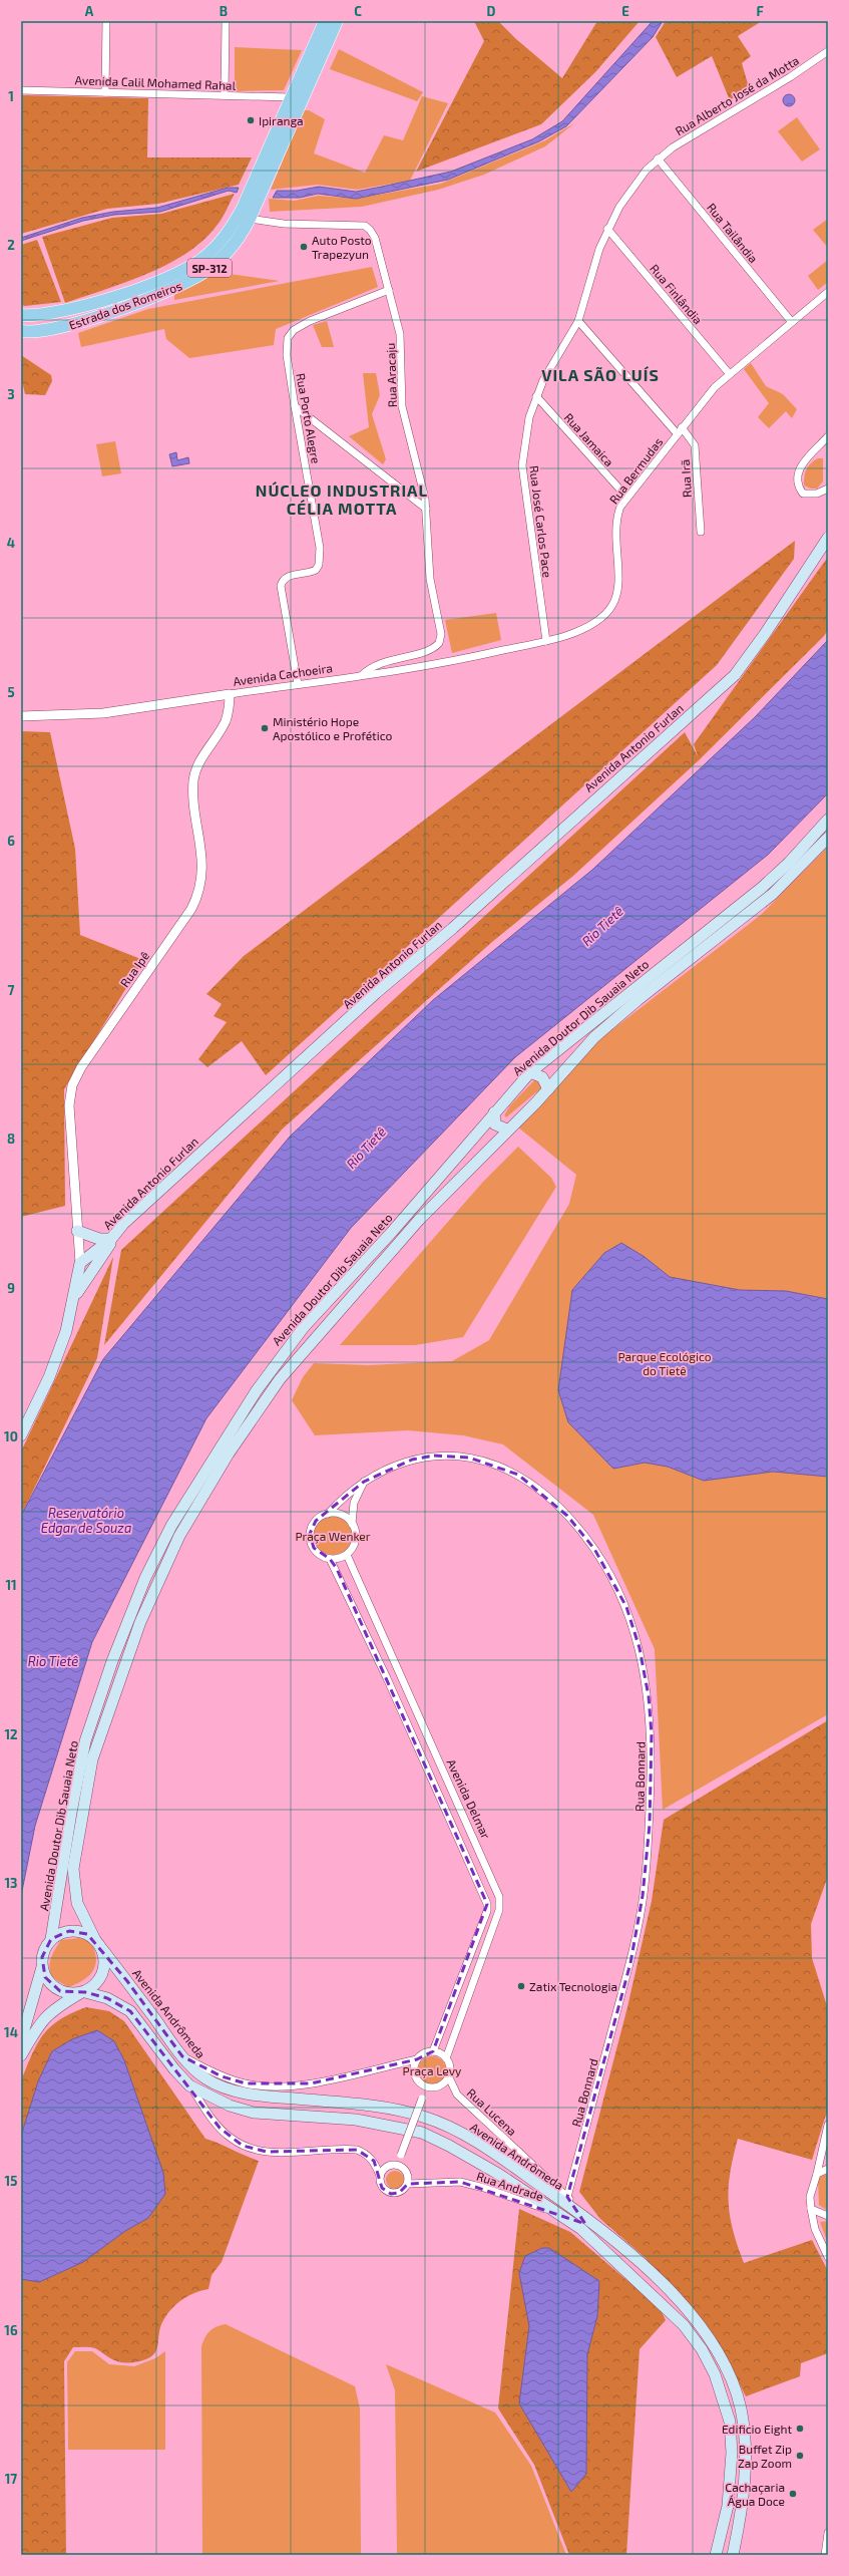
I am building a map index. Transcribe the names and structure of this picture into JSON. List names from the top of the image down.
{
  "streets": {
    "main road": [
      "SP-312",
      "Estrada dos Romeiros",
      "Avenida Antonio Furlan",
      "Avenida Doutor Dib Sauaia Neto",
      "Avenida Andrômeda"
    ],
    "street": [
      "Avenida Calil Mohamed Rahal",
      "Rua Alberto José da Motta",
      "Rua Tailândia",
      "Rua Finlândia",
      "Rua Aracaju",
      "Rua Porto Alegre",
      "Rua Jamaica",
      "Rua Bermudas",
      "Rua Irã",
      "Rua José Carlos Pace",
      "Avenida Cachoeira",
      "Rua Ipê",
      "Rua Bonnard",
      "Avenida Delmar",
      "Rua Lucena",
      "Rua Andrade"
    ]
  },
  "crossings": [
    ["Avenida Calil Mohamed Rahal", "Estrada dos Romeiros"],
    ["Rua Alberto José da Motta", "Rua Tailândia"],
    ["Rua Alberto José da Motta", "Rua Finlândia"],
    ["Rua Alberto José da Motta", "Rua José Carlos Pace"],
    ["Rua Tailândia", "Rua Bermudas"],
    ["Rua Finlândia", "Rua Bermudas"],
    ["Rua Finlândia", "Rua José Carlos Pace"],
    ["Estrada dos Romeiros", "Rua Aracaju"],
    ["Rua Aracaju", "Rua Porto Alegre"],
    ["Rua Aracaju", "Avenida Cachoeira"],
    ["Rua Porto Alegre", "Avenida Cachoeira"],
    ["Rua Jamaica", "Rua Bermudas"],
    ["Rua Jamaica", "Rua José Carlos Pace"],
    ["Rua Bermudas", "Rua Irã"],
    ["Rua Bermudas", "Rua José Carlos Pace"],
    ["Rua Bermudas", "Avenida Cachoeira"],
    ["Rua José Carlos Pace", "Avenida Cachoeira"],
    ["Avenida Cachoeira", "Rua Ipê"],
    ["Avenida Antonio Furlan", "Rua Ipê"],
    ["Avenida Doutor Dib Sauaia Neto", "Avenida Andrômeda"],
    ["Rua Bonnard", "Avenida Delmar"],
    ["Rua Bonnard", "Rua Lucena"],
    ["Avenida Delmar", "Rua Lucena"],
    ["Avenida Andrômeda", "Rua Lucena"]
  ],
  "districts": ["VILA SÃO LUÍS", "NÚCLEO INDUSTRIAL CÉLIA MOTTA"],
  "water": ["Rio Tietê", "Reservatório Edgar de Souza"],
  "parks": ["Parque Ecológico do Tietê", "Praça Wenker", "Praça Levy"],
  "places": [
    "Ipiranga",
    "Auto Posto Trapezyun",
    "Ministério Hope Apostólico e Profético",
    "Zatix Tecnologia",
    "Edificio Eight",
    "Buffet Zip Zap Zoom",
    "Cachaçaria Água Doce"
  ],
  "grid": {
    "columns": [
      "A",
      "B",
      "C",
      "D",
      "E",
      "F"
    ],
    "rows": [
      "1",
      "2",
      "3",
      "4",
      "5",
      "6",
      "7",
      "8",
      "9",
      "10",
      "11",
      "12",
      "13",
      "14",
      "15",
      "16",
      "17"
    ]
  }
}
